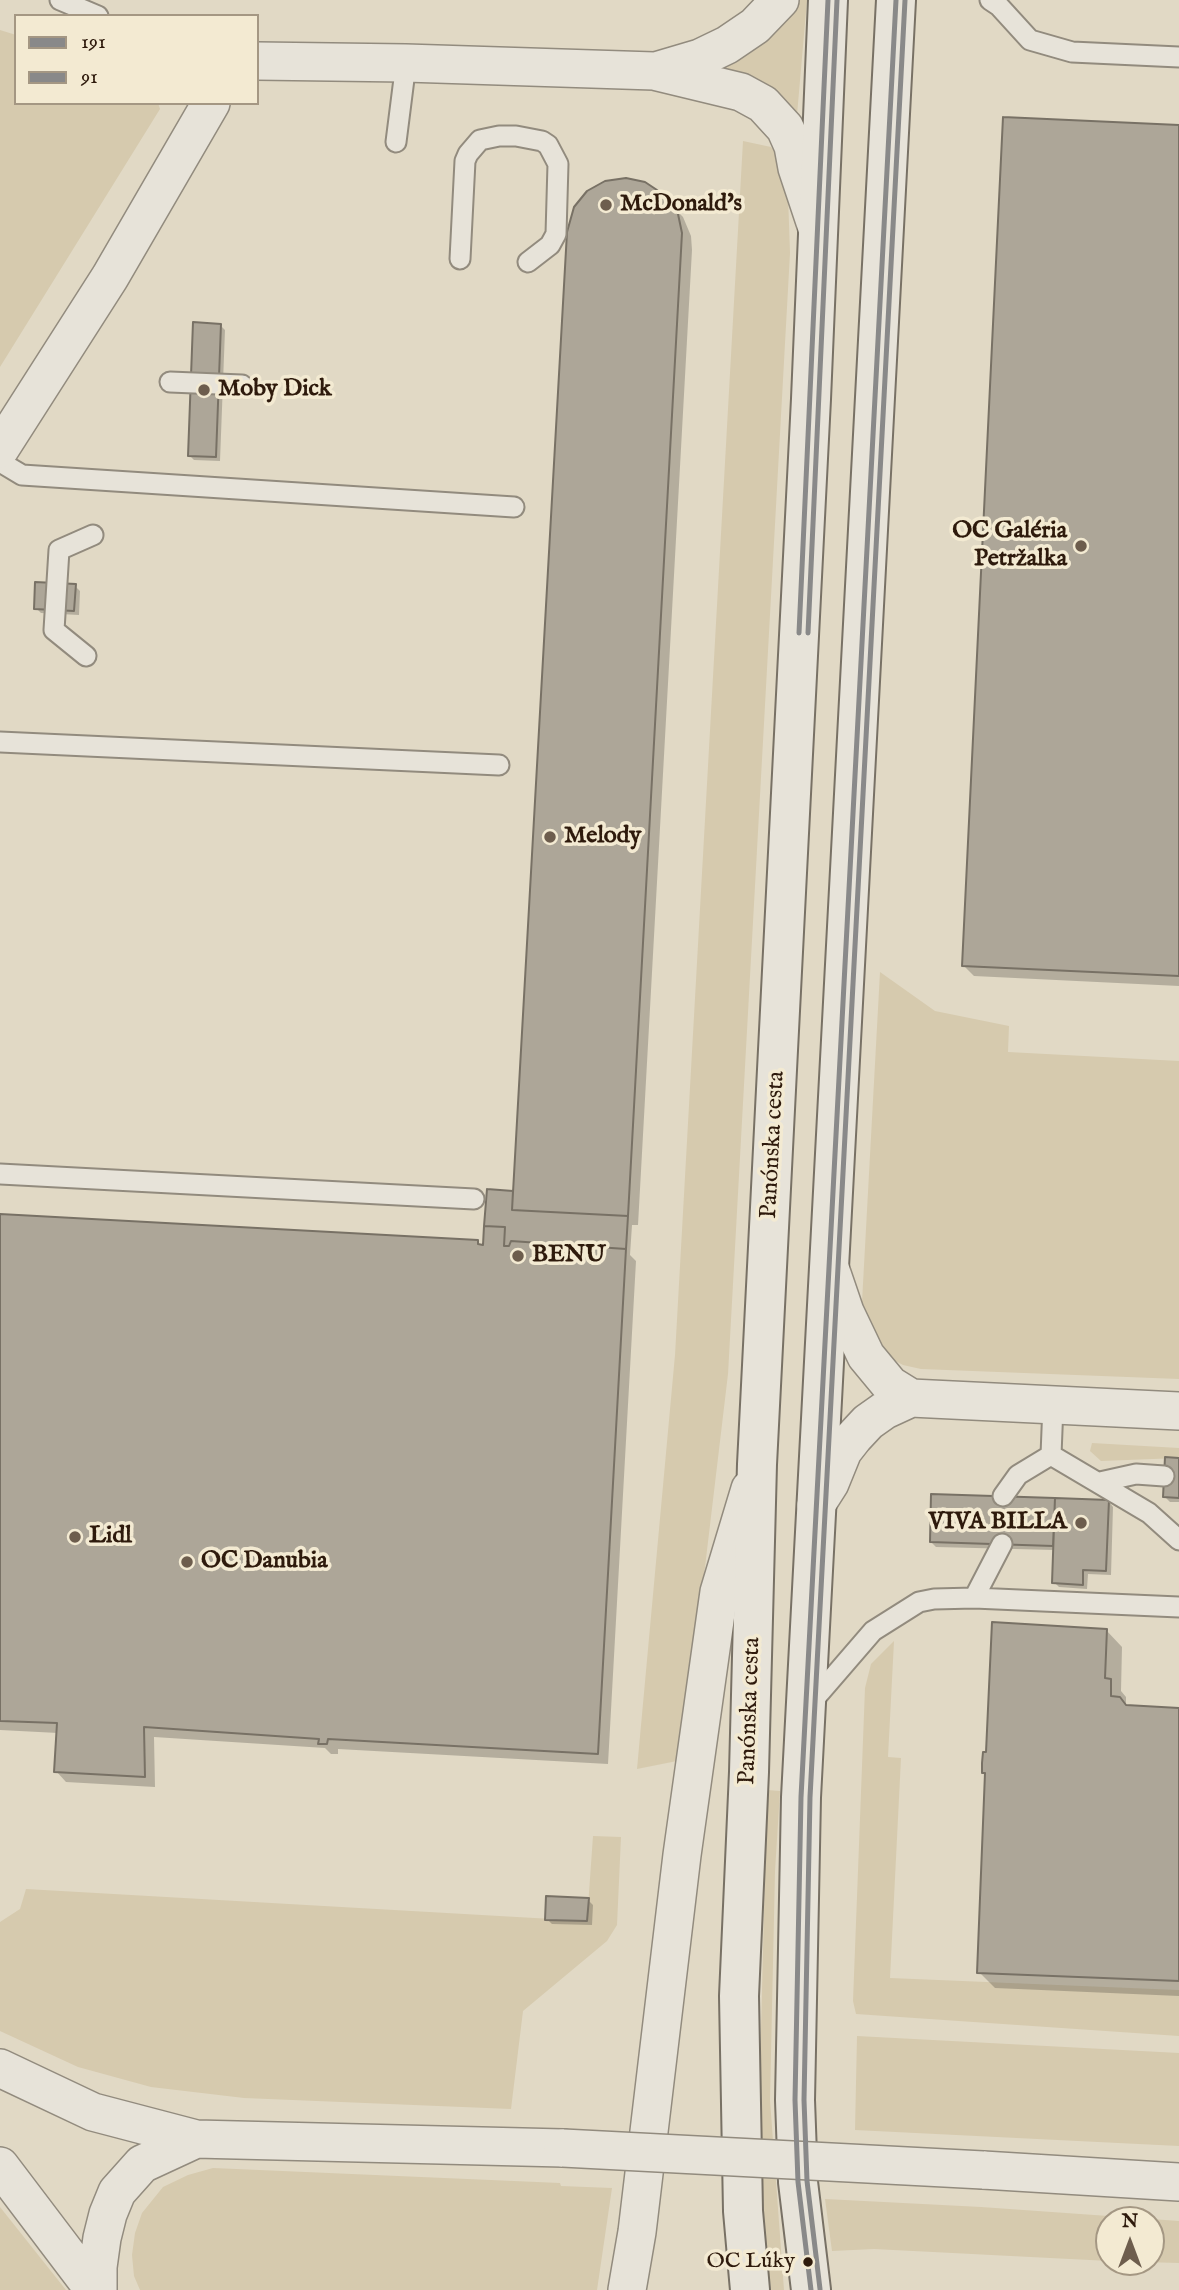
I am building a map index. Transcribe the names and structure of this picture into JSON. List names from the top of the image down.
{
  "streets": {
    "main road": ["Panónska cesta"]
  },
  "places": [
    "McDonald's",
    "Moby Dick",
    "OC Galéria Petržalka",
    "Melody",
    "BENU",
    "VIVA BILLA",
    "Lidl",
    "OC Danubia",
    "OC Lúky"
  ],
  "lines": ["transit line 191", "transit line 91"],
  "legend": ["191", "91"],
  "north": "top"
}
